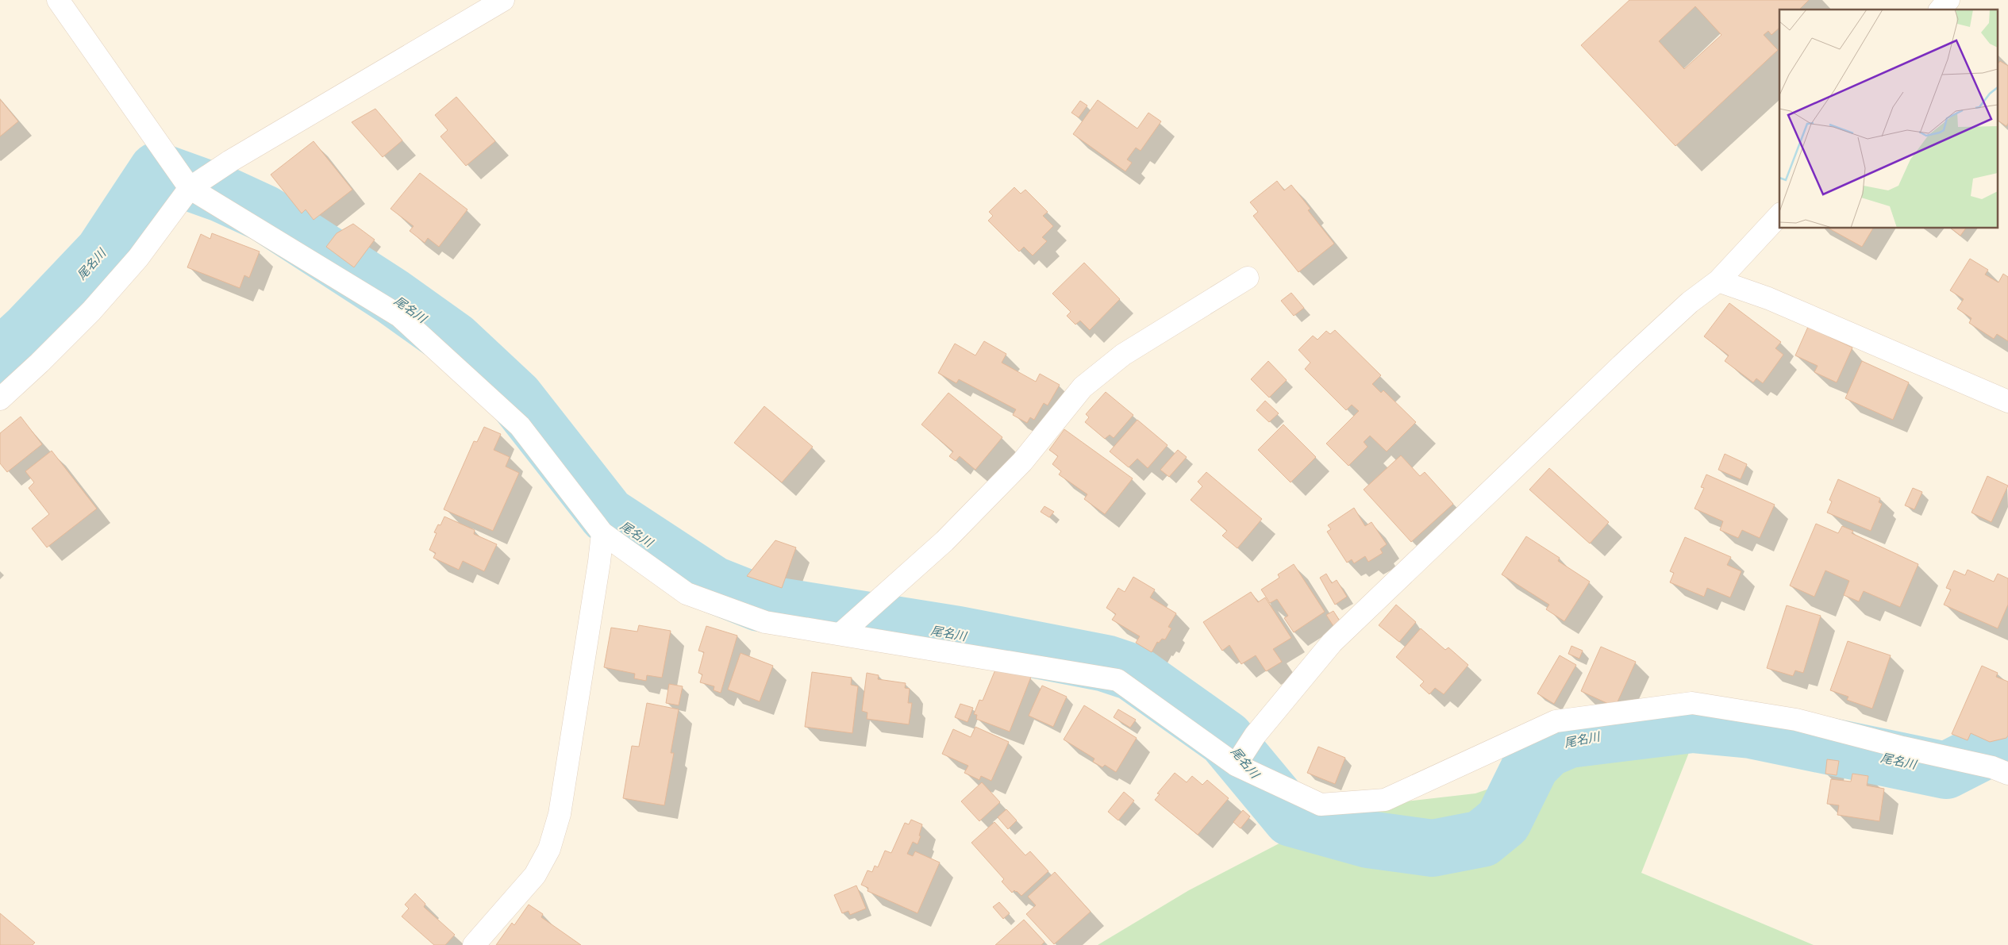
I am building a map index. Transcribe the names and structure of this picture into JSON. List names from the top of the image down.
{
  "water": ["尾名川"]
}
